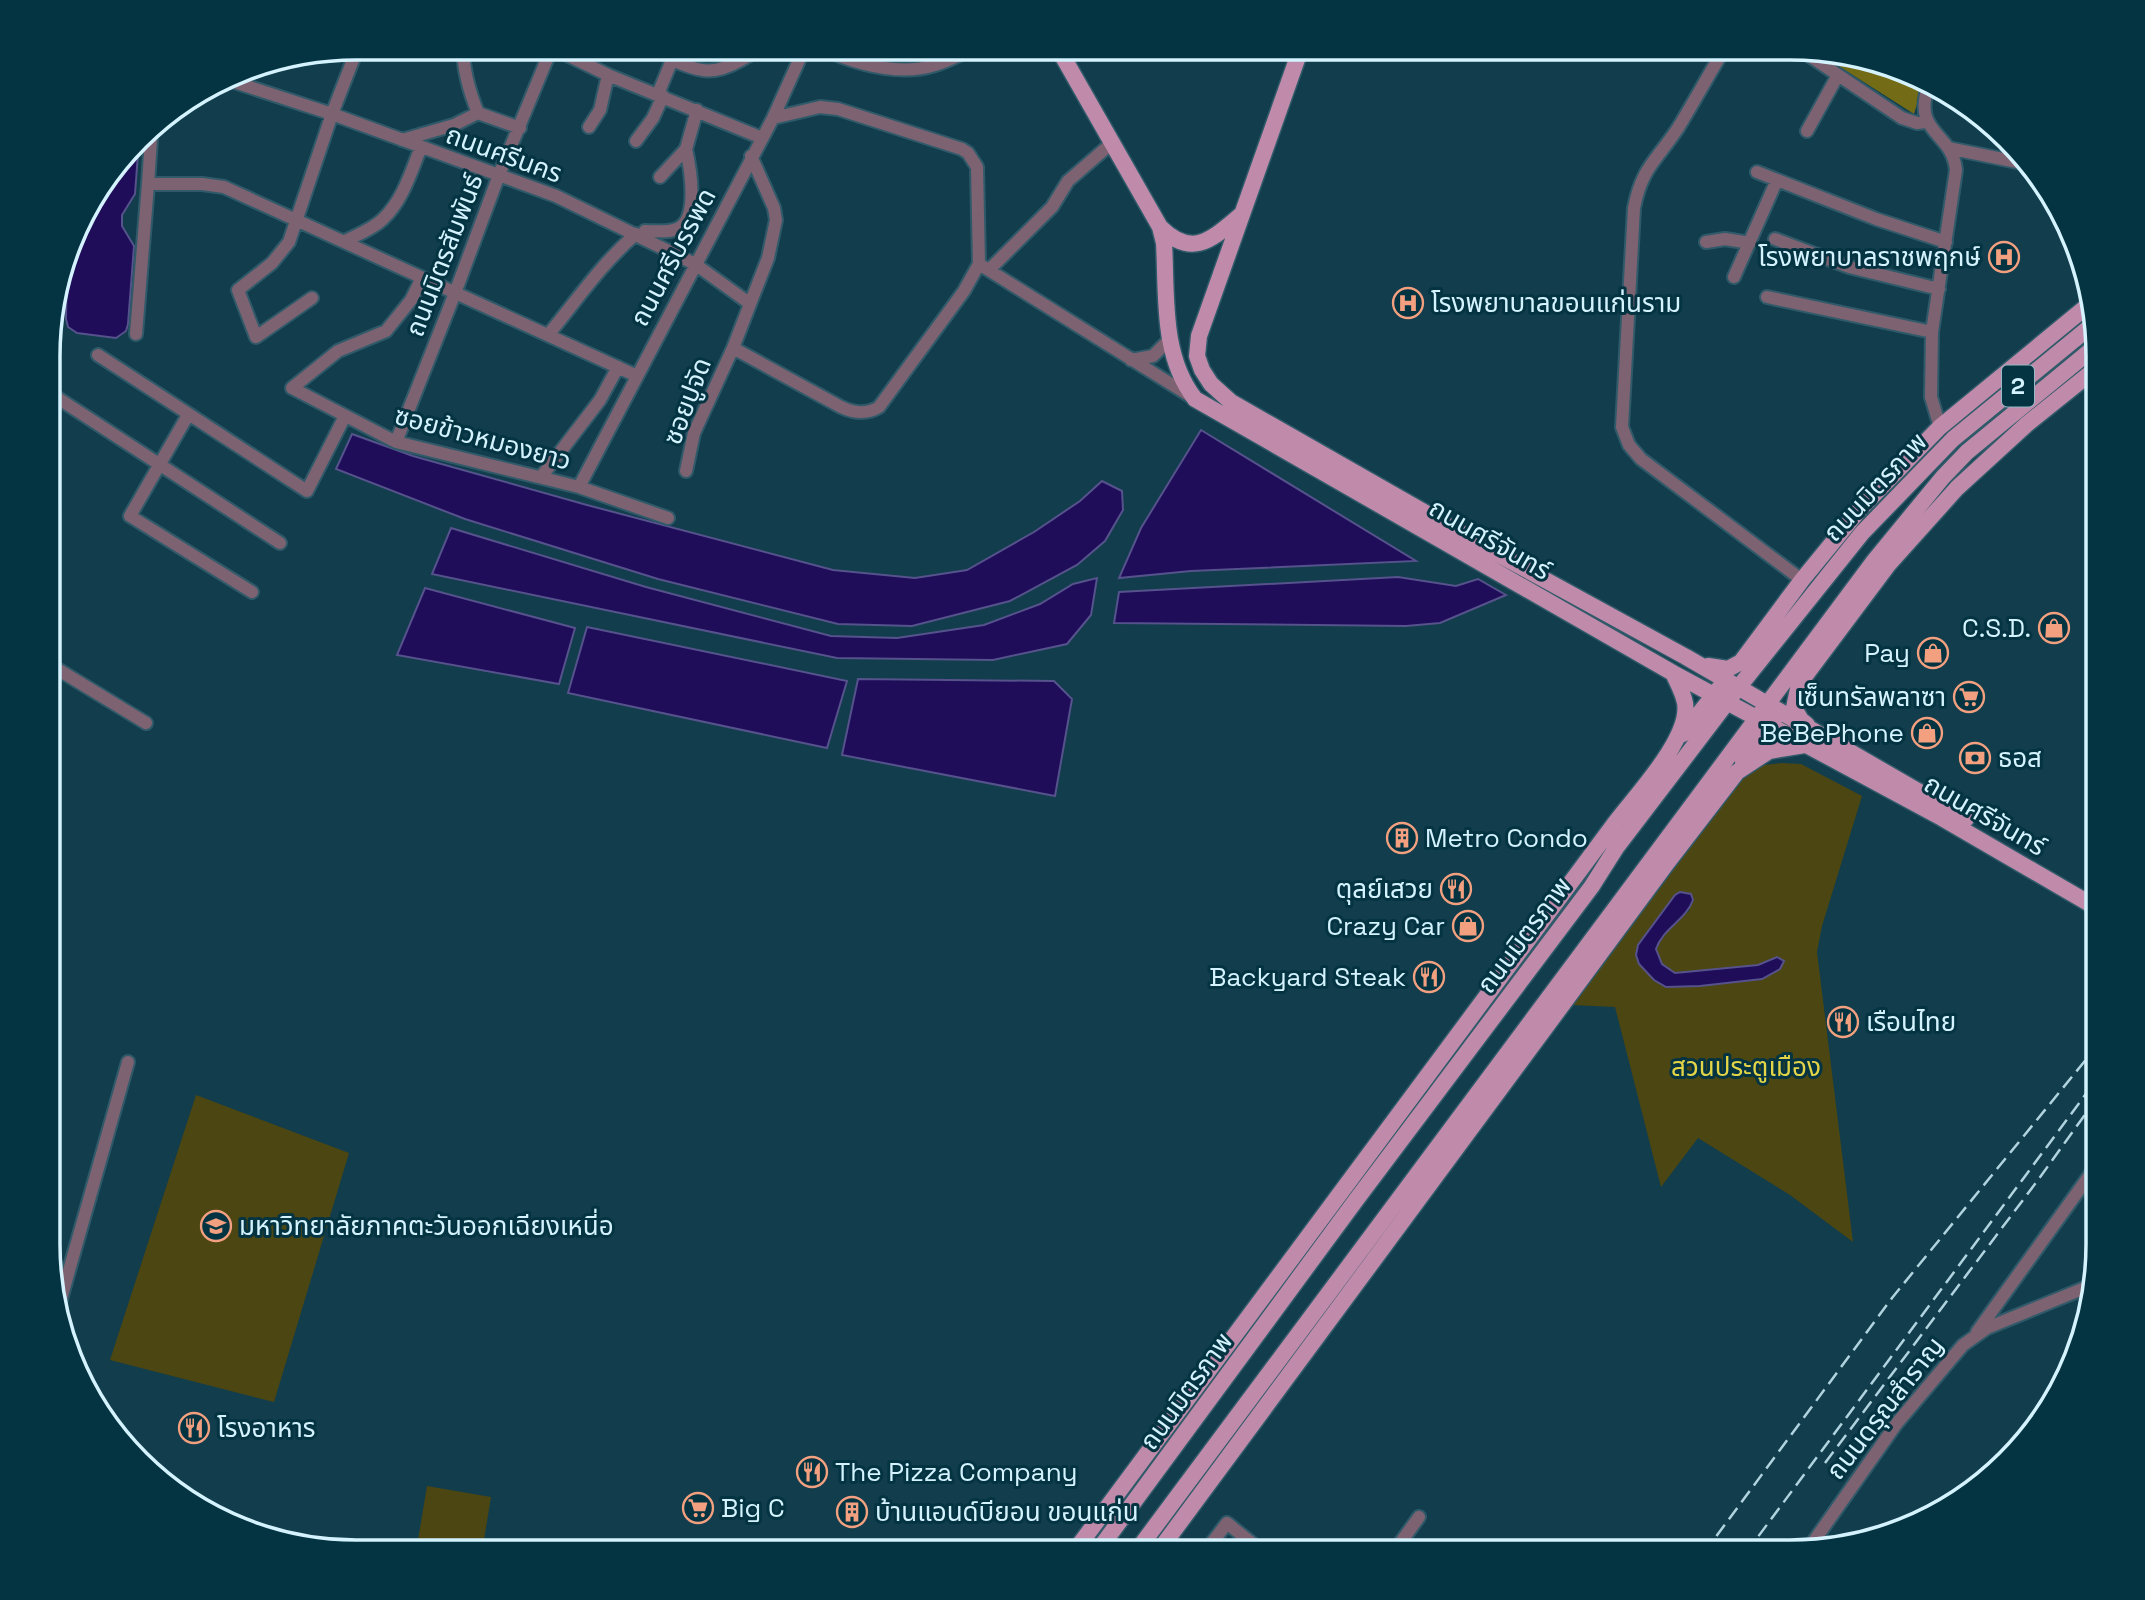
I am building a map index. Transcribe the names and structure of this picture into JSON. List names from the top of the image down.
{
  "streets": {
    "main road": ["2", "ถนนมิตรภาพ", "ถนนศรีจันทร์"],
    "street": [
      "ถนนศรีนคร",
      "ถนนมิตรสัมพันธ์",
      "ถนนศรีบรรพด",
      "ซอยปูจัด",
      "ซอยข้าวหมองยาว",
      "ถนนดรุณสำราญ"
    ]
  },
  "crossings": [
    ["ถนนศรีนคร", "ถนนมิตรสัมพันธ์"],
    ["ถนนศรีนคร", "ถนนศรีบรรพด"],
    ["ถนนศรีนคร", "ซอยปูจัด"],
    ["ถนนมิตรสัมพันธ์", "ซอยข้าวหมองยาว"],
    ["ถนนศรีบรรพด", "ซอยปูจัด"],
    ["ถนนศรีบรรพด", "ซอยข้าวหมองยาว"],
    ["ถนนมิตรภาพ", "ถนนศรีจันทร์"]
  ],
  "parks": ["สวนประตูเมือง"],
  "places": {
    "hospital": ["โรงพยาบาลราชพฤกษ์", "โรงพยาบาลขอนแก่นราม"],
    "shop": [
      "C.S.D.",
      "Pay",
      "BeBePhone",
      "Crazy Car"
    ],
    "supermarket": ["เซ็นทรัลพลาซา", "Big C"],
    "bank": ["ธอส"],
    "building": ["Metro Condo", "บ้านแอนด์บียอน ขอนแก่น"],
    "restaurant": [
      "ตุลย์เสวย",
      "Backyard Steak",
      "เรือนไทย",
      "โรงอาหาร",
      "The Pizza Company"
    ],
    "school or university": ["มหาวิทยาลัยภาคตะวันออกเฉียงเหนี่อ"]
  }
}
